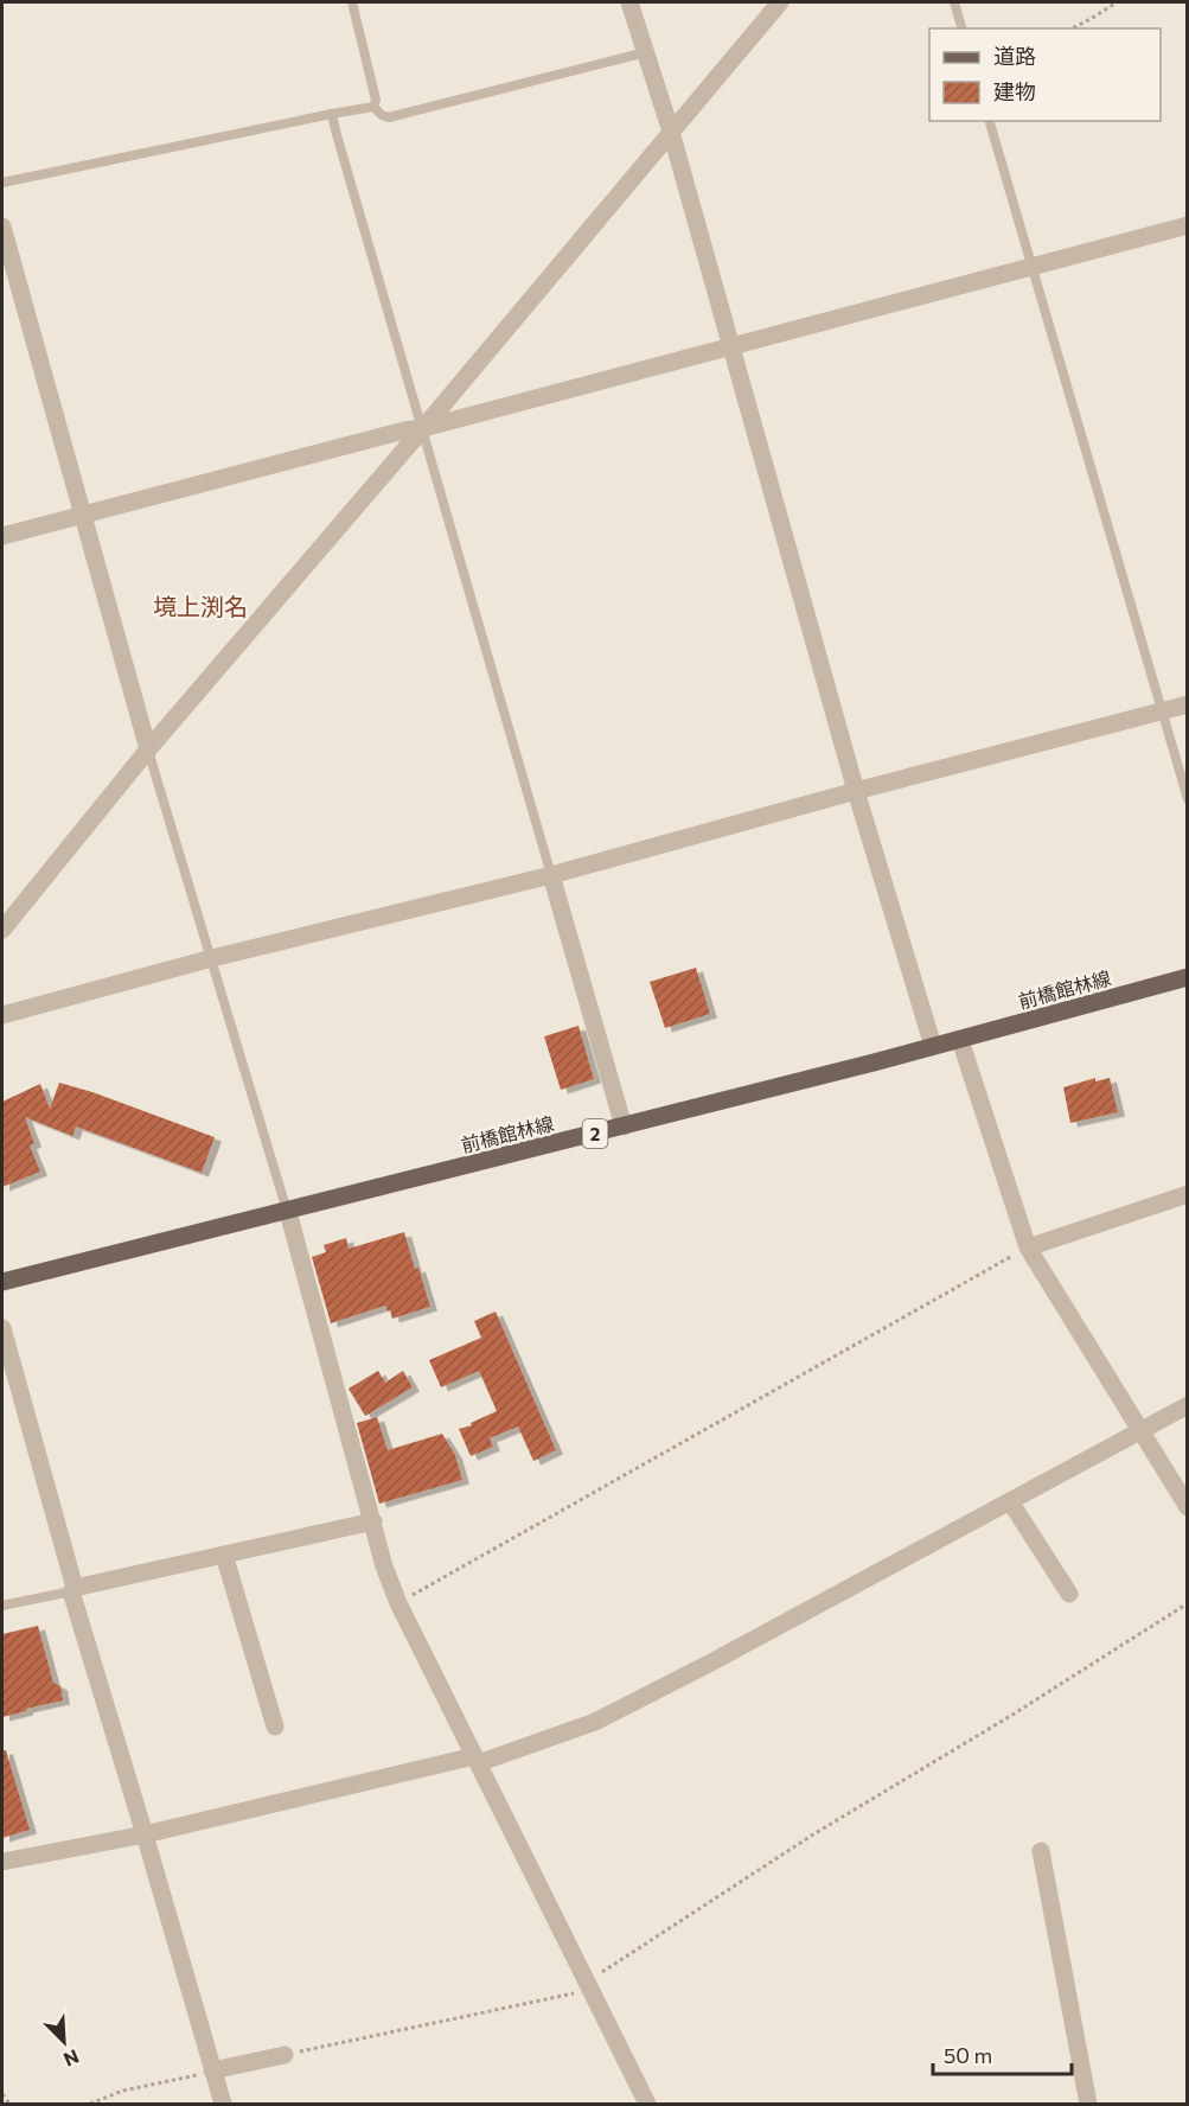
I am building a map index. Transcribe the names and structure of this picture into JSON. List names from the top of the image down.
{
  "streets": {
    "main road": ["前橋館林線", "2"]
  },
  "districts": ["境上渕名"],
  "legend": ["道路", "建物"],
  "scale_bar": "50 m",
  "north": "bottom right"
}
